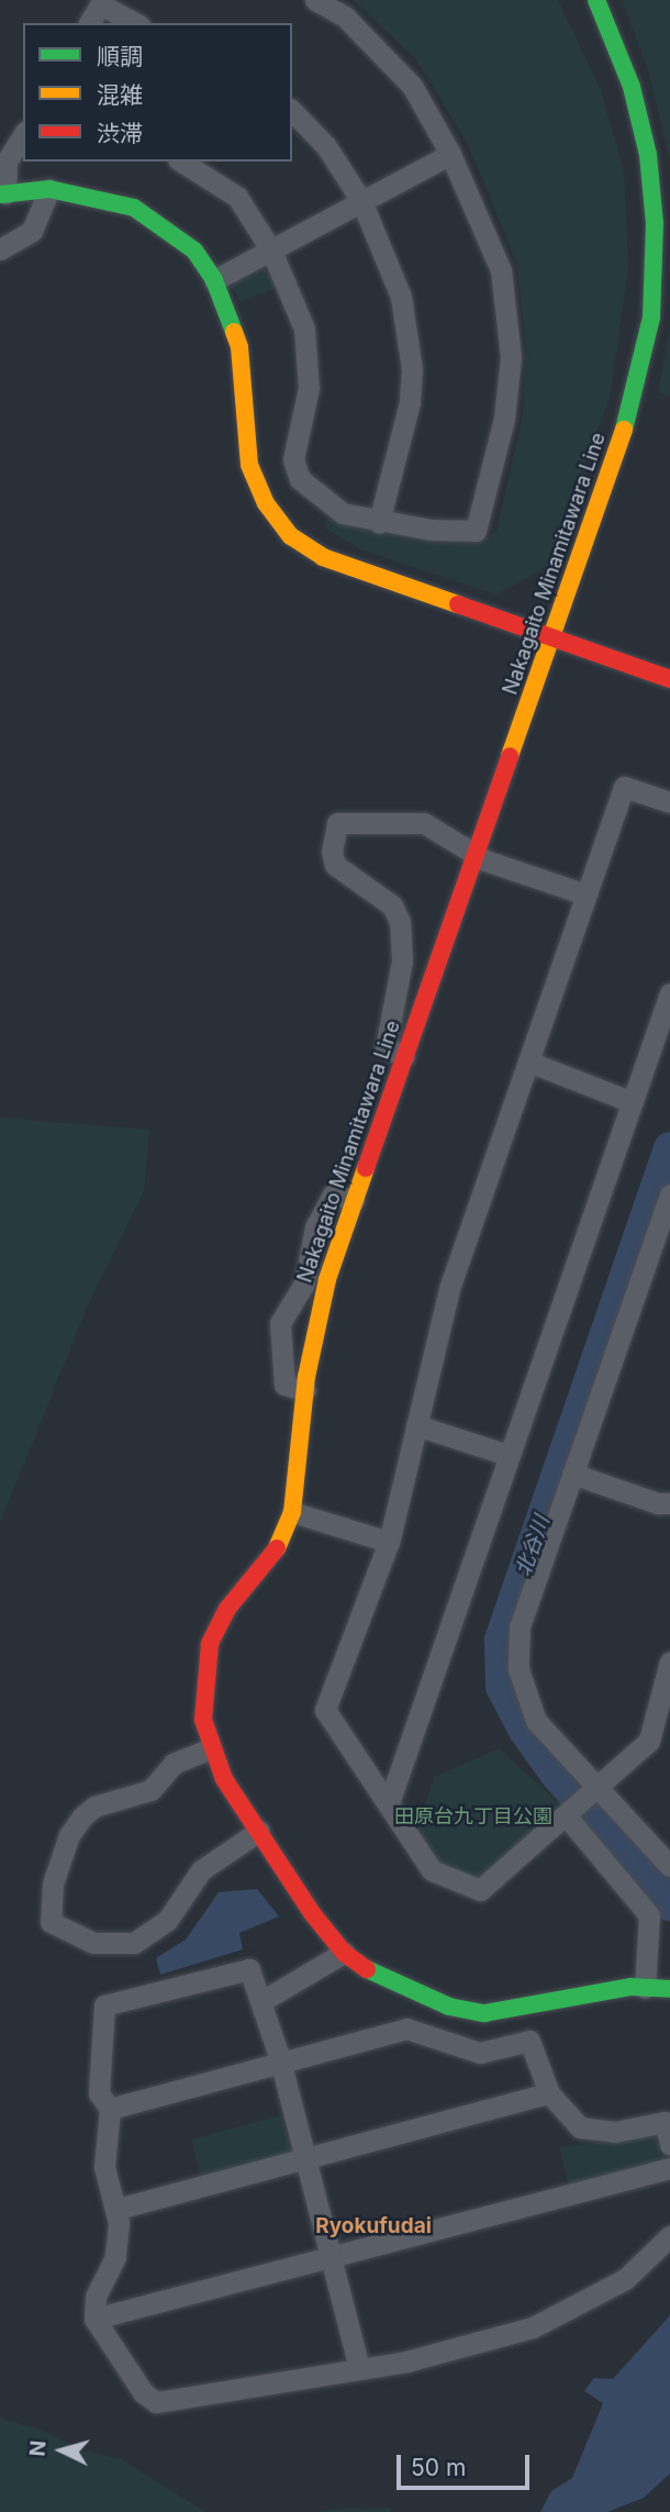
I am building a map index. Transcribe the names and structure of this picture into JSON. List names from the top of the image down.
{
  "streets": {
    "main road": ["Nakagaito Minamitawara Line"]
  },
  "districts": ["Ryokufudai"],
  "water": ["北谷川"],
  "parks": ["田原台九丁目公園"],
  "legend": ["順調", "混雑", "渋滞"],
  "scale_bar": "50 m",
  "north": "left"
}
